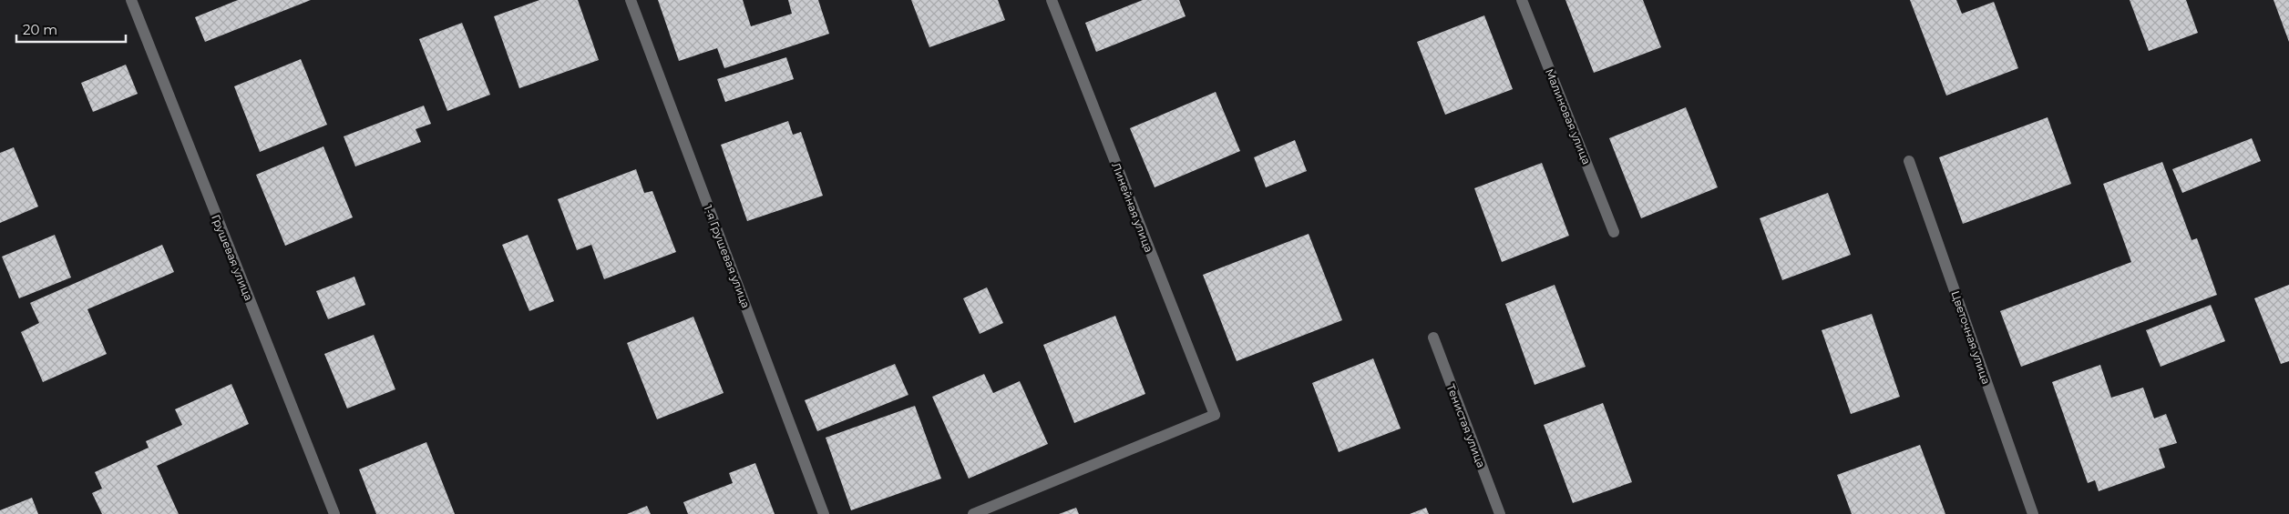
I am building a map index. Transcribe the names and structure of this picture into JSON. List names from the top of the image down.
{
  "streets": {
    "street": [
      "Малиновая улица",
      "Линейная улица",
      "1-я Грушевая улица",
      "Грушевая улица",
      "Цветочная улица",
      "Тенистая улица"
    ]
  },
  "scale_bar": "20 m"
}
